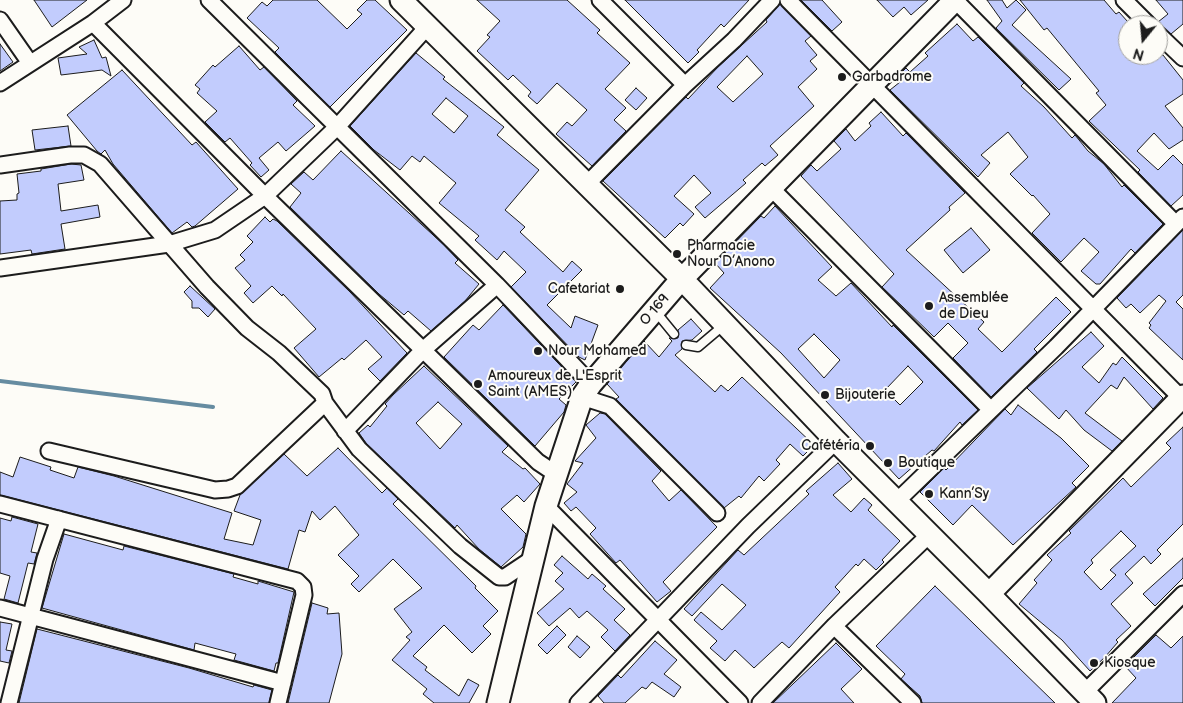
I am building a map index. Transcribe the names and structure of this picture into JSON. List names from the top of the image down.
{
  "streets": {
    "street": ["O 169"]
  },
  "places": [
    "Garbadrome",
    "Pharmacie Nour D’Anono",
    "Cafetariat",
    "Assemblée de Dieu",
    "Nour Mohamed",
    "Amoureux de L'Esprit Saint (AMES)",
    "Bijouterie",
    "Cafétéria",
    "Boutique",
    "Kann’Sy",
    "Kiosque"
  ],
  "north": "bottom"
}
